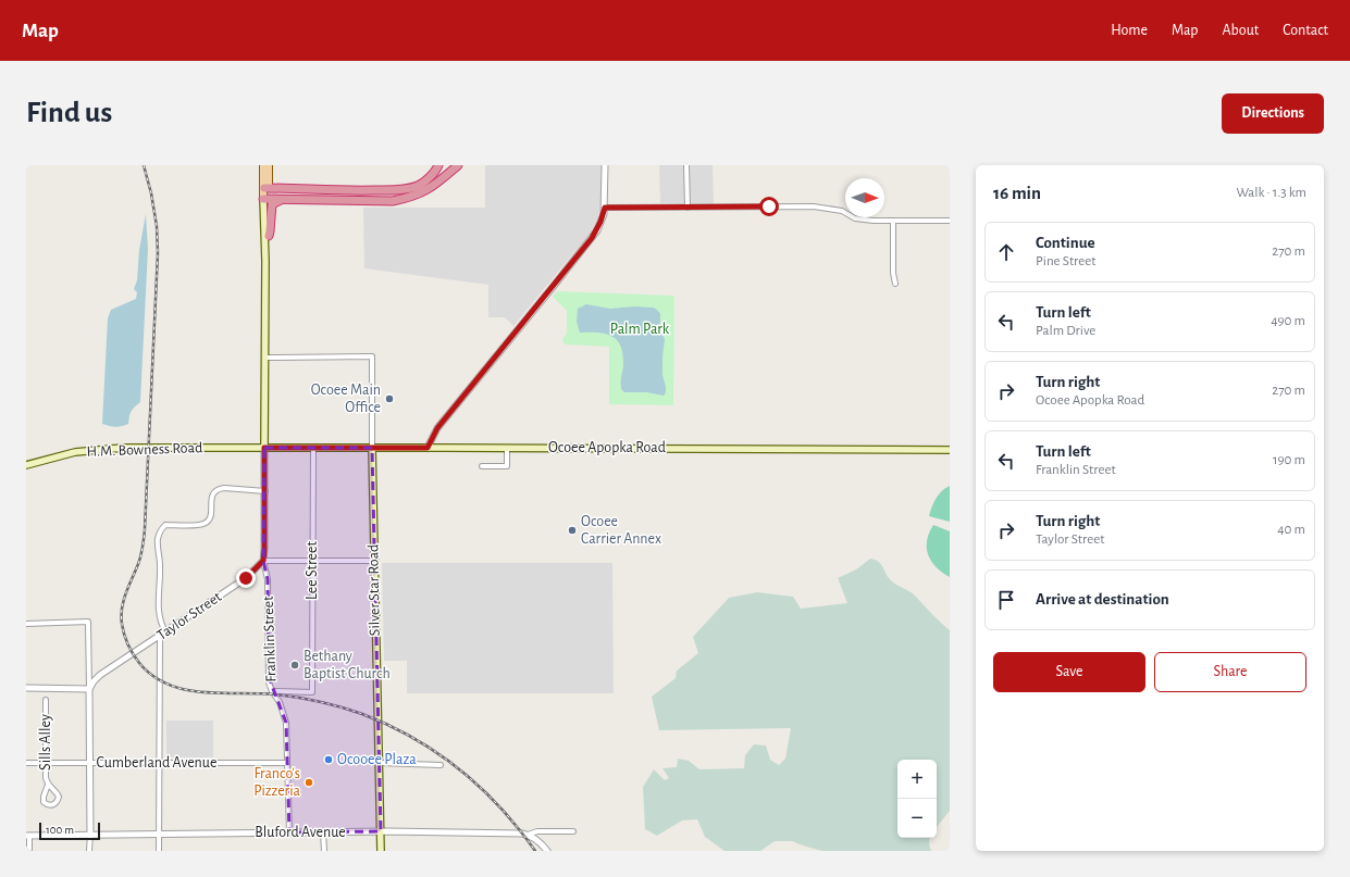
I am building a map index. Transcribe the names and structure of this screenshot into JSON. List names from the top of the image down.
{
  "streets": {
    "main road": [
      "Ocoee Apopka Road",
      "H.M. Bowness Road",
      "Silver Star Road",
      "Franklin Street"
    ],
    "street": [
      "Lee Street",
      "Taylor Street",
      "Sills Alley",
      "Cumberland Avenue",
      "Bluford Avenue"
    ]
  },
  "crossings": [
    ["Ocoee Apopka Road", "H.M. Bowness Road"],
    ["Ocoee Apopka Road", "Lee Street"],
    ["Ocoee Apopka Road", "Silver Star Road"],
    ["Ocoee Apopka Road", "Franklin Street"],
    ["H.M. Bowness Road", "Franklin Street"],
    ["Lee Street", "Franklin Street"],
    ["Silver Star Road", "Franklin Street"],
    ["Silver Star Road", "Bluford Avenue"],
    ["Taylor Street", "Franklin Street"],
    ["Franklin Street", "Cumberland Avenue"],
    ["Franklin Street", "Bluford Avenue"],
    ["Sills Alley", "Cumberland Avenue"]
  ],
  "parks": ["Palm Park"],
  "places": [
    "Ocoee Main Office",
    "Ocoee Carrier Annex",
    "Bethany Baptist Church",
    "Ocooee Plaza",
    "Franco's Pizzeria"
  ],
  "scale_bar": "100 m",
  "north": "right",
  "page": {
    "header": "Map",
    "nav": [
      "Home",
      "Map",
      "About",
      "Contact"
    ],
    "buttons": [
      "Directions",
      ["Save", "Share"]
    ],
    "title": "Find us",
    "heading": ["16 min", "Walk · 1.3 km"],
    "list": [
      ["Continue", "Pine Street", "270 m"],
      ["Turn left", "Palm Drive", "490 m"],
      ["Turn right", "Ocoee Apopka Road", "270 m"],
      ["Turn left", "Franklin Street", "190 m"],
      ["Turn right", "Taylor Street", "40 m"],
      "Arrive at destination"
    ],
    "map_buttons": ["+", "−"],
    "scale": "100 m"
  }
}
